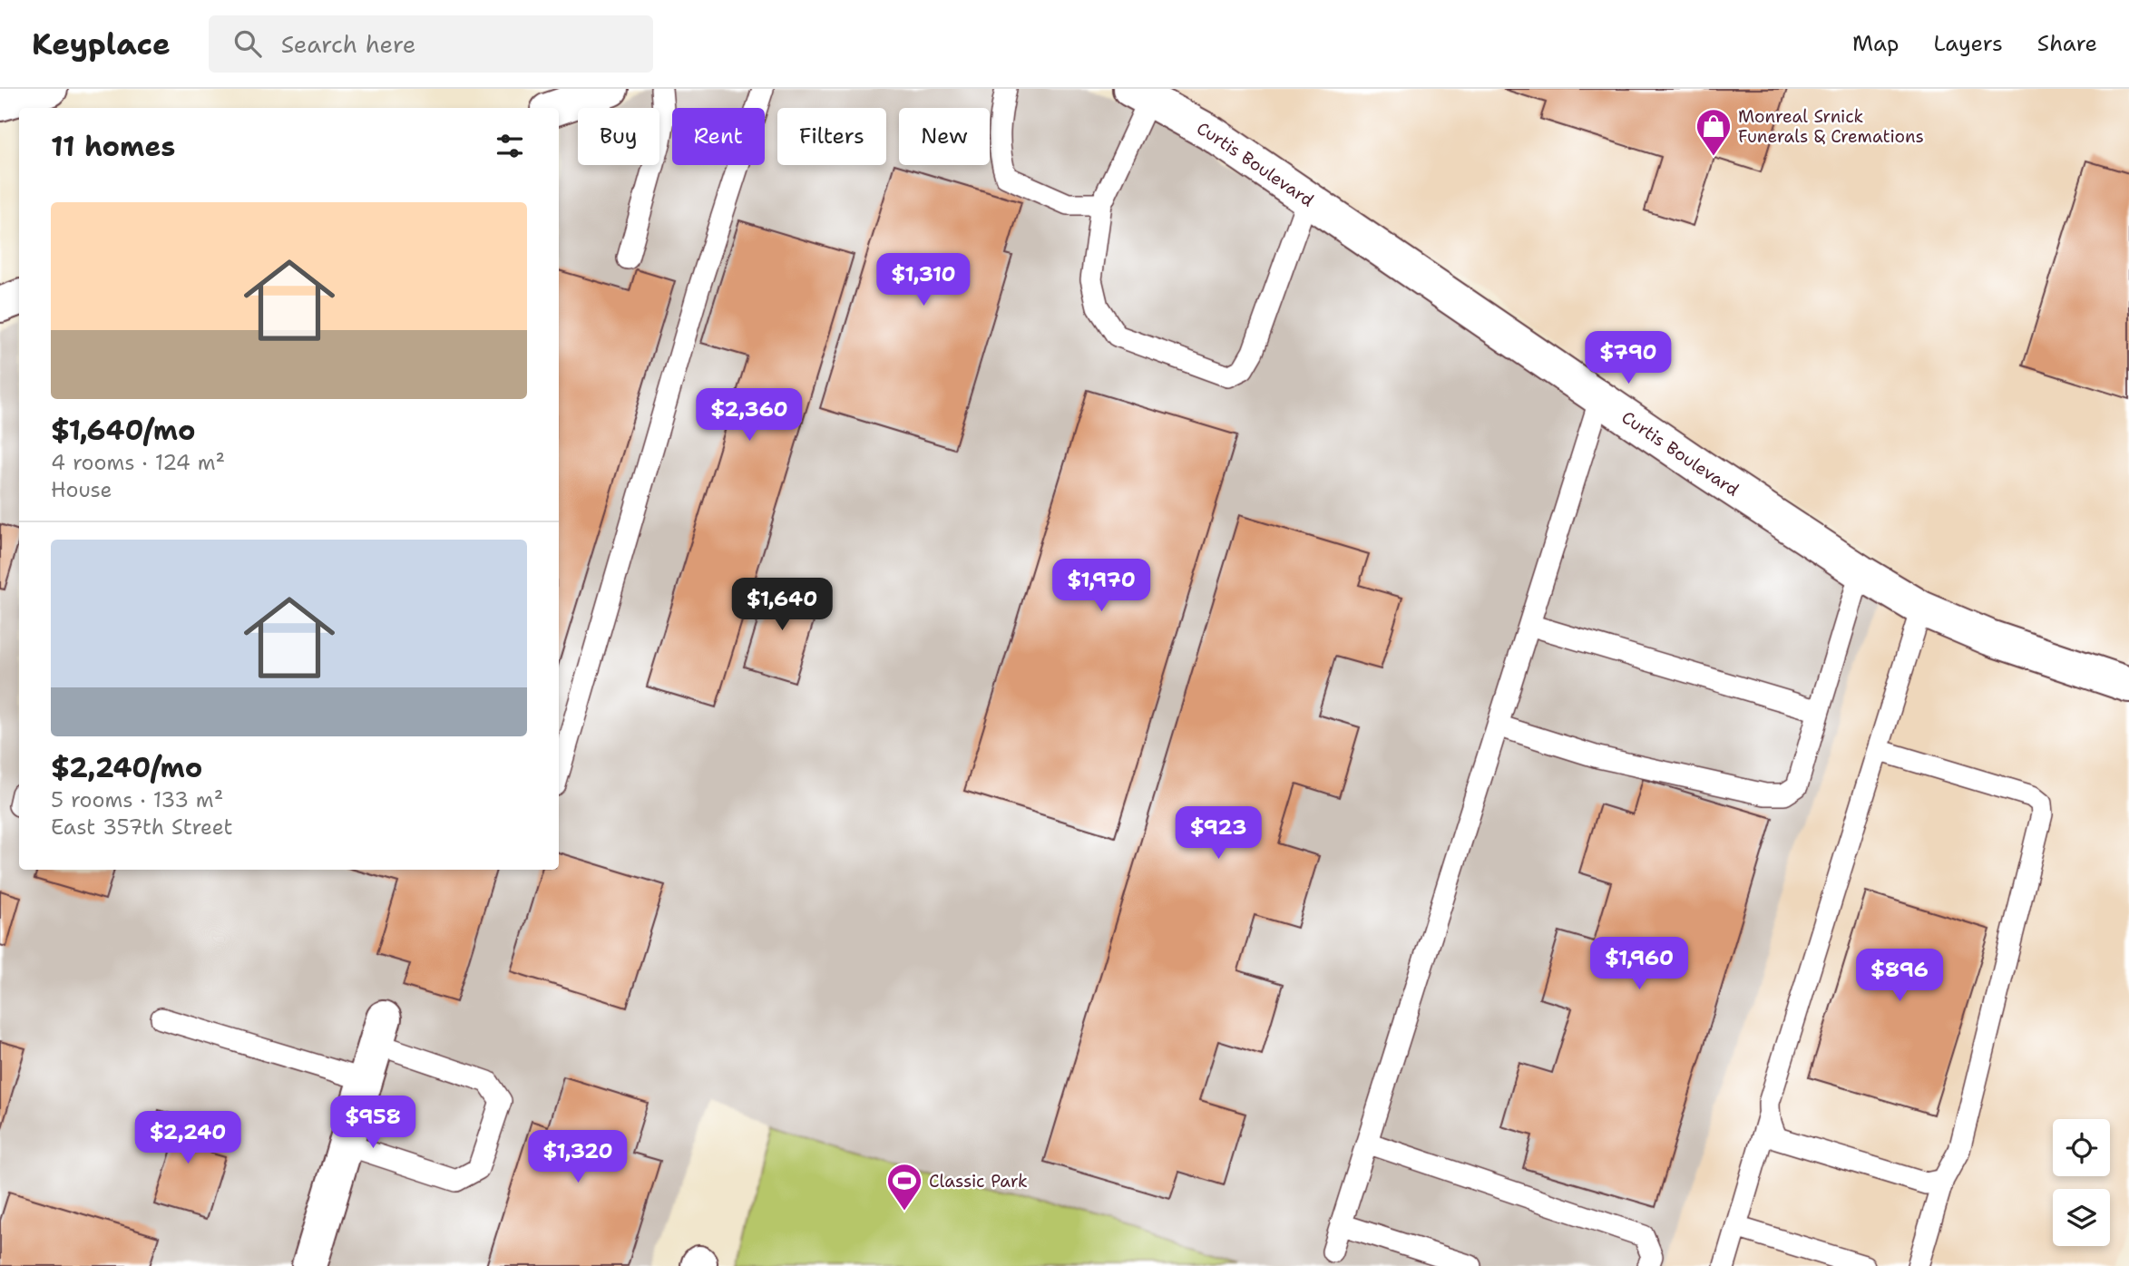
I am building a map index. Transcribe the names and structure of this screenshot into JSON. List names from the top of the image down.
{
  "streets": {
    "main road": ["Curtis Boulevard"]
  },
  "places": {
    "shop": ["Monreal Srnick Funerals & Cremations"],
    "sports": ["Classic Park"]
  },
  "page": {
    "header": "Keyplace",
    "search": "Search here",
    "nav": ["Map", "Layers", "Share"],
    "chip": [
      "Buy",
      "Rent",
      "Filters",
      "New"
    ],
    "heading": "11 homes",
    "list": [
      {
        "name": "$1,640/mo",
        "note": "4 rooms · 124 m² · House"
      },
      {
        "name": "$2,240/mo",
        "note": "5 rooms · 133 m² · East 357th Street"
      }
    ],
    "price": [
      "$1,310",
      "$790",
      "$2,360",
      "$1,970",
      "$1,640",
      "$923",
      "$1,960",
      "$896",
      "$958",
      "$2,240",
      "$1,320"
    ]
  }
}
